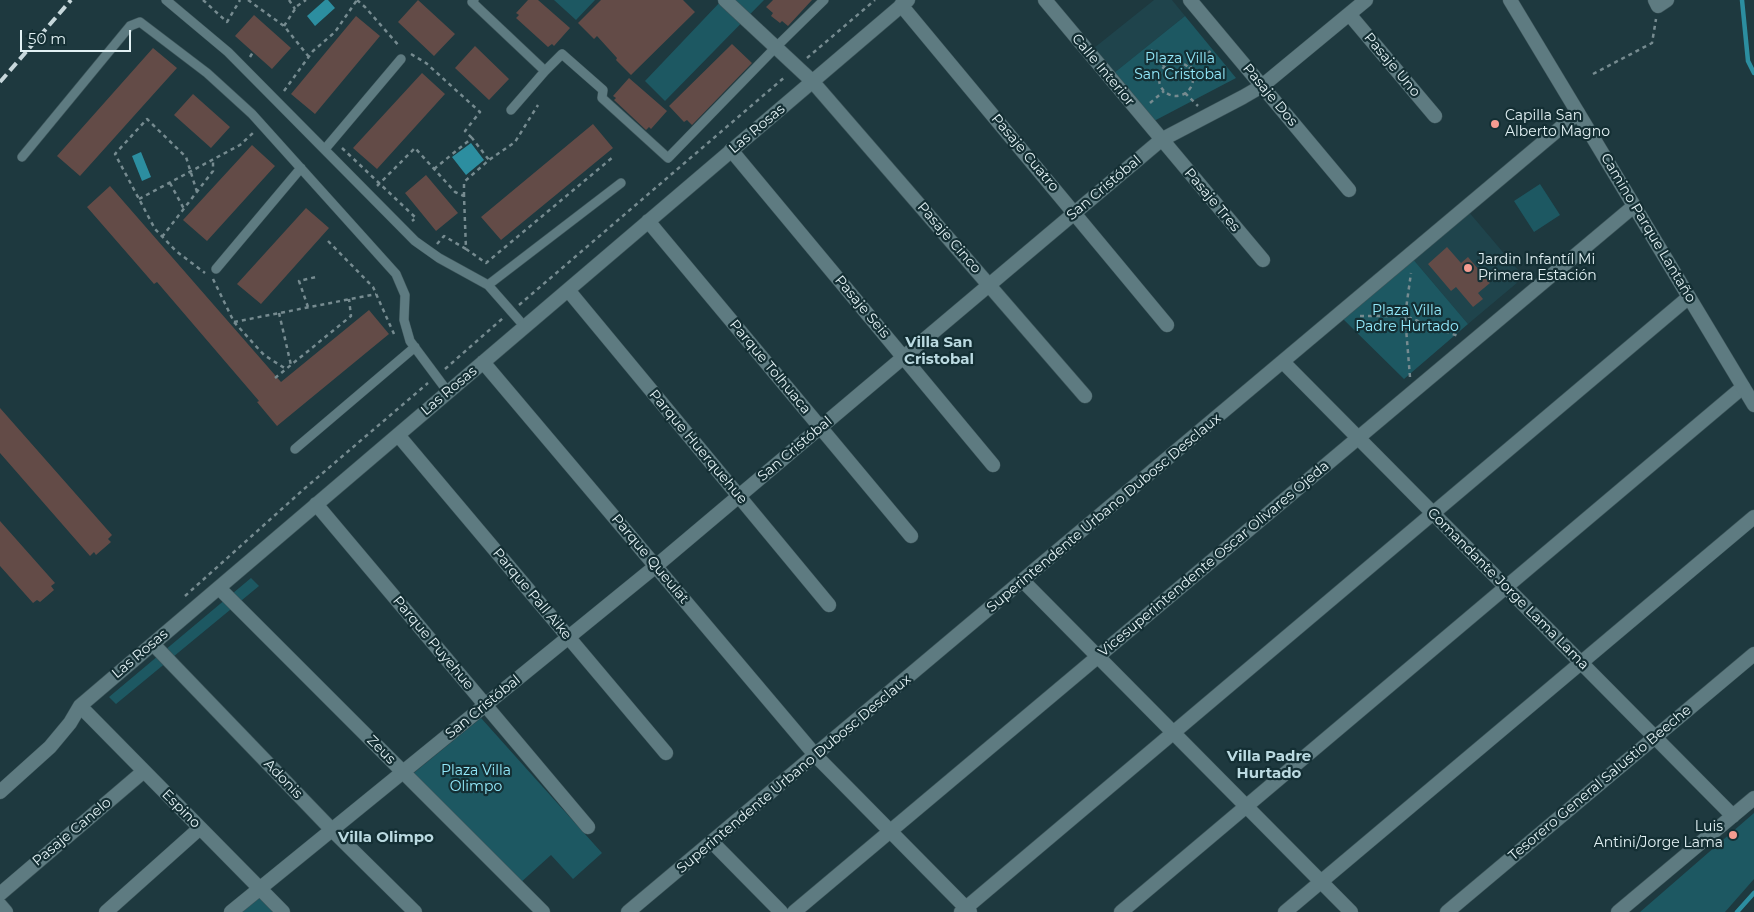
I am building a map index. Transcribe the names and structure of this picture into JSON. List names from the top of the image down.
{
  "streets": {
    "street": [
      "Pasaje Uno",
      "Calle Interior",
      "Pasaje Dos",
      "Las Rosas",
      "Pasaje Cuatro",
      "San Cristóbal",
      "Pasaje Tres",
      "Camino Parque Lantaño",
      "Pasaje Cinco",
      "Pasaje Seis",
      "Parque Tolhuaca",
      "Parque Huerquehue",
      "Superintendente Urbano Dubosc Desclaux",
      "Parque Queulat",
      "Vicesuperintendente Oscar Olivares Ojeda",
      "Comandante Jorge Lama Lama",
      "Parque Pall Aike",
      "Parque Puyehue",
      "Zeus",
      "Adonis",
      "Tesorero General Salustio Beeche",
      "Espino",
      "Pasaje Canelo"
    ]
  },
  "crossings": [
    ["Pasaje Uno", "San Cristóbal"],
    ["Calle Interior", "San Cristóbal"],
    ["Calle Interior", "Pasaje Tres"],
    ["Pasaje Dos", "San Cristóbal"],
    ["Las Rosas", "Pasaje Cuatro"],
    ["Las Rosas", "Pasaje Cinco"],
    ["Las Rosas", "Pasaje Seis"],
    ["Las Rosas", "Parque Tolhuaca"],
    ["Las Rosas", "Parque Huerquehue"],
    ["Las Rosas", "Parque Queulat"],
    ["Las Rosas", "Parque Pall Aike"],
    ["Las Rosas", "Parque Puyehue"],
    ["Las Rosas", "Zeus"],
    ["Las Rosas", "Adonis"],
    ["Las Rosas", "Espino"],
    ["Pasaje Cuatro", "San Cristóbal"],
    ["San Cristóbal", "Pasaje Tres"],
    ["San Cristóbal", "Pasaje Cinco"],
    ["San Cristóbal", "Pasaje Seis"],
    ["San Cristóbal", "Parque Tolhuaca"],
    ["San Cristóbal", "Parque Huerquehue"],
    ["San Cristóbal", "Parque Queulat"],
    ["San Cristóbal", "Parque Pall Aike"],
    ["San Cristóbal", "Parque Puyehue"],
    ["San Cristóbal", "Zeus"],
    ["San Cristóbal", "Adonis"],
    ["San Cristóbal", "Espino"],
    ["Camino Parque Lantaño", "Superintendente Urbano Dubosc Desclaux"],
    ["Camino Parque Lantaño", "Vicesuperintendente Oscar Olivares Ojeda"],
    ["Superintendente Urbano Dubosc Desclaux", "Parque Queulat"],
    ["Superintendente Urbano Dubosc Desclaux", "Comandante Jorge Lama Lama"],
    ["Parque Queulat", "Vicesuperintendente Oscar Olivares Ojeda"],
    ["Vicesuperintendente Oscar Olivares Ojeda", "Comandante Jorge Lama Lama"],
    ["Comandante Jorge Lama Lama", "Tesorero General Salustio Beeche"],
    ["Espino", "Pasaje Canelo"]
  ],
  "districts": ["Villa San Cristobal", "Villa Padre Hurtado", "Villa Olimpo"],
  "parks": ["Plaza Villa San Cristobal", "Plaza Villa Padre Hurtado", "Plaza Villa Olimpo"],
  "places": ["Capilla San Alberto Magno", "Jardin Infantíl Mi Primera Estación", "Luis Antini/Jorge Lama"],
  "scale_bar": "50 m"
}
